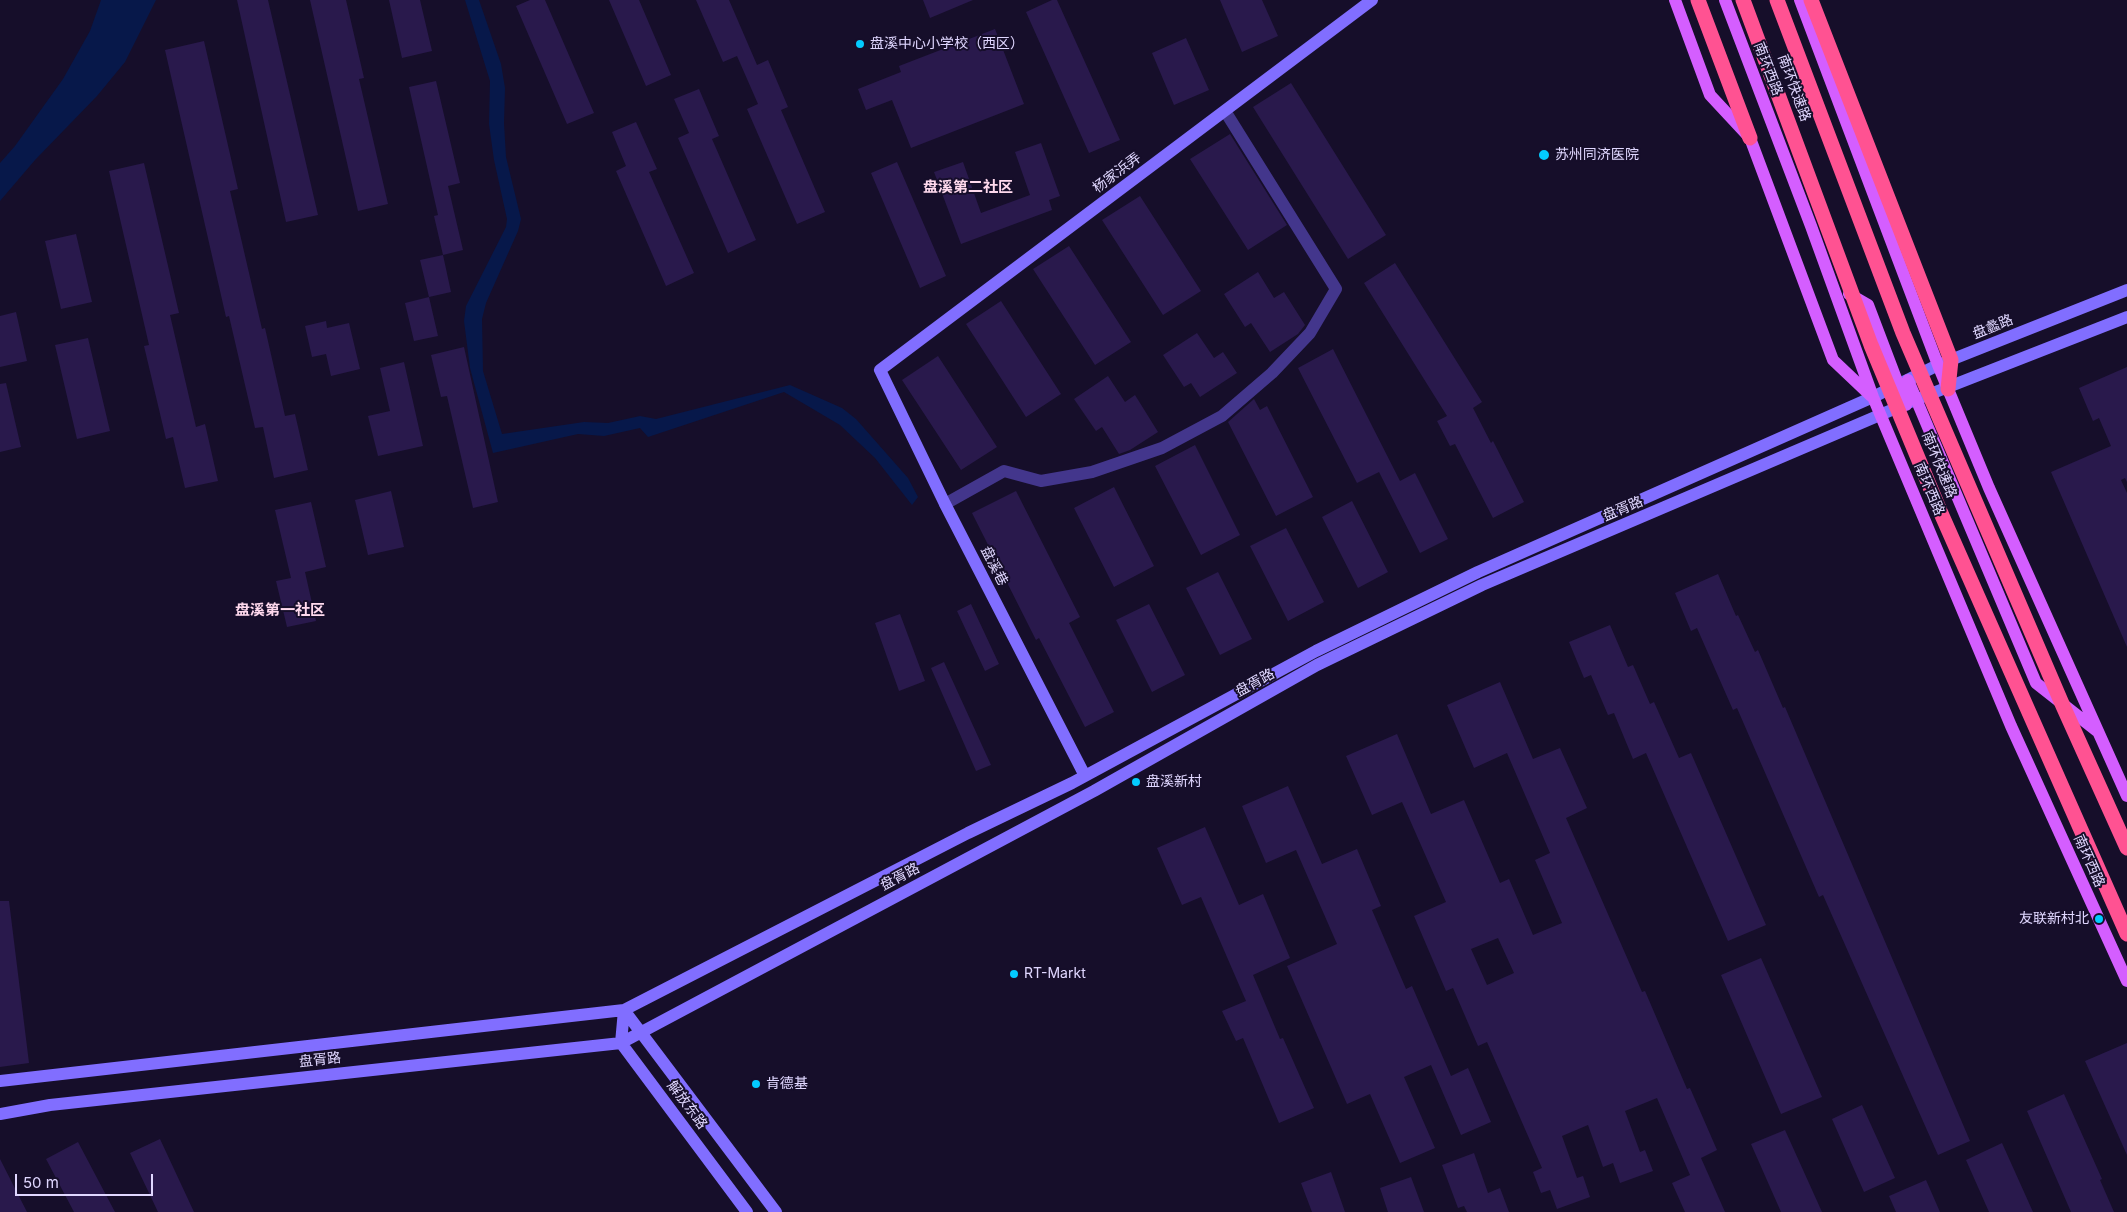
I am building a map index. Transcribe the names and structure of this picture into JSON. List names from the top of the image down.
{
  "streets": {
    "highway": ["南环快速路"],
    "main road": [
      "南环西路",
      "杨家浜弄",
      "盘蠡路",
      "盘胥路",
      "盘溪巷",
      "解放东路"
    ]
  },
  "crossings": [
    ["南环西路", "盘蠡路"],
    ["南环西路", "盘胥路"],
    ["杨家浜弄", "盘溪巷"],
    ["盘蠡路", "盘胥路"],
    ["盘胥路", "盘溪巷"],
    ["盘胥路", "解放东路"]
  ],
  "districts": ["盘溪第二社区", "盘溪第一社区"],
  "places": [
    "盘溪中心小学校（西区）",
    "苏州同济医院",
    "盘溪新村",
    "友联新村北",
    "RT-Markt",
    "肯德基"
  ],
  "scale_bar": "50 m"
}
